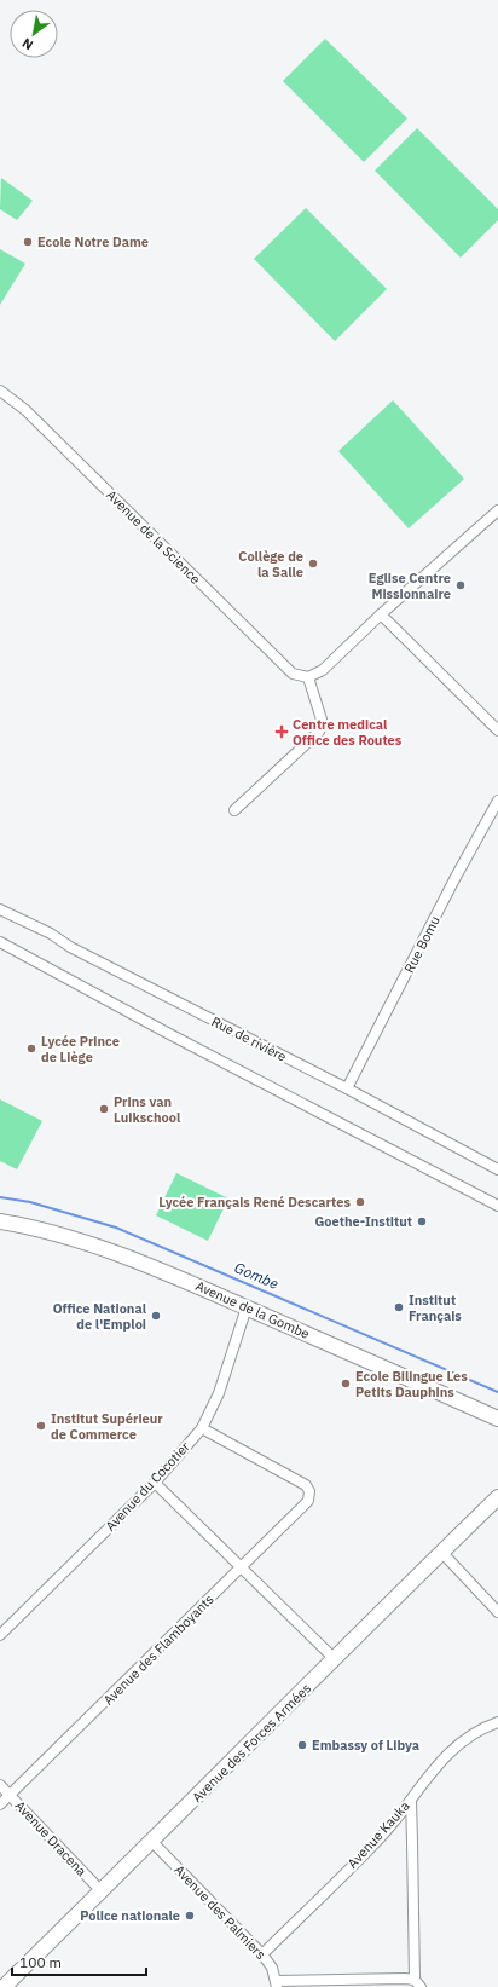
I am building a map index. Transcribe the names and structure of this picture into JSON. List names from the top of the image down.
{
  "streets": {
    "street": [
      "Avenue de la Science",
      "Rue Bomu",
      "Rue de rivière",
      "Avenue de la Gombe",
      "Avenue du Cocotier",
      "Avenue des Flamboyants",
      "Avenue des Forces Armées",
      "Avenue Kauka",
      "Avenue Dracena",
      "Avenue des Palmiers"
    ]
  },
  "crossings": [
    ["Rue Bomu", "Rue de rivière"],
    ["Avenue de la Gombe", "Avenue du Cocotier"],
    ["Avenue du Cocotier", "Avenue des Flamboyants"],
    ["Avenue des Flamboyants", "Avenue Dracena"],
    ["Avenue des Forces Armées", "Avenue Dracena"],
    ["Avenue des Forces Armées", "Avenue des Palmiers"],
    ["Avenue Kauka", "Avenue des Palmiers"]
  ],
  "water": ["Gombe"],
  "places": {
    "other": [
      "Ecole Notre Dame",
      "Collège de la Salle",
      "Eglise Centre Missionnaire",
      "Lycée Prince de Liège",
      "Prins van Luikschool",
      "Lycée Français René Descartes",
      "Goethe-Institut",
      "Institut Français",
      "Office National de l'Emploi",
      "Ecole Bilingue Les Petits Dauphins",
      "Institut Supérieur de Commerce",
      "Embassy of Libya",
      "Police nationale"
    ],
    "health": ["Centre medical Office des Routes"]
  },
  "scale_bar": "100 m",
  "north": "bottom left"
}
